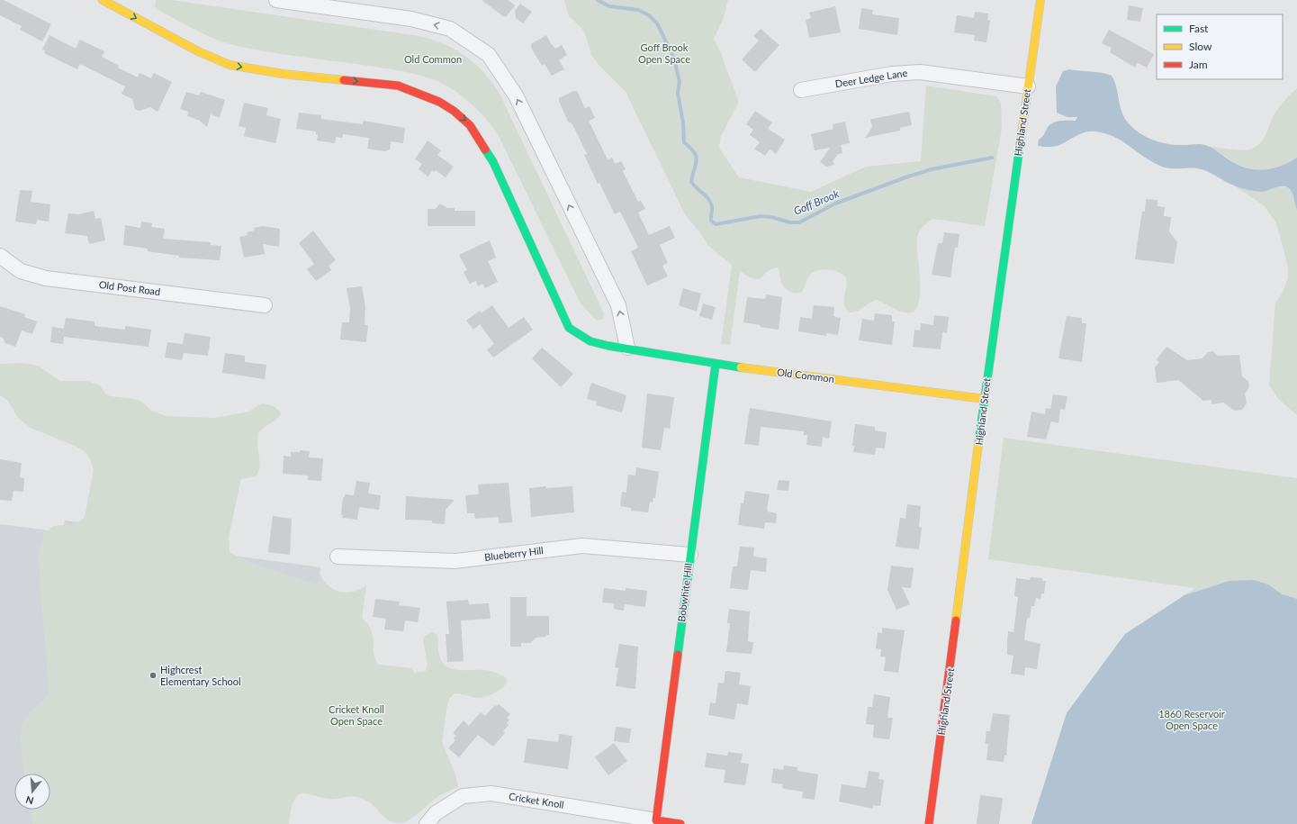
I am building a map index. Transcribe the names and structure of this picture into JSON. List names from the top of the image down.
{
  "streets": {
    "street": [
      "Deer Ledge Lane",
      "Highland Street",
      "Old Post Road",
      "Old Common",
      "Blueberry Hill",
      "Bobwhite Hill",
      "Cricket Knoll"
    ]
  },
  "crossings": [
    ["Deer Ledge Lane", "Highland Street"],
    ["Highland Street", "Old Common"],
    ["Old Common", "Bobwhite Hill"],
    ["Blueberry Hill", "Bobwhite Hill"],
    ["Bobwhite Hill", "Cricket Knoll"]
  ],
  "one_way": ["Old Common"],
  "water": ["Goff Brook"],
  "parks": [
    "Goff Brook Open Space",
    "Old Common",
    "Cricket Knoll Open Space",
    "1860 Reservoir Open Space"
  ],
  "places": ["Highcrest Elementary School"],
  "legend": ["Fast", "Slow", "Jam"],
  "north": "bottom"
}
